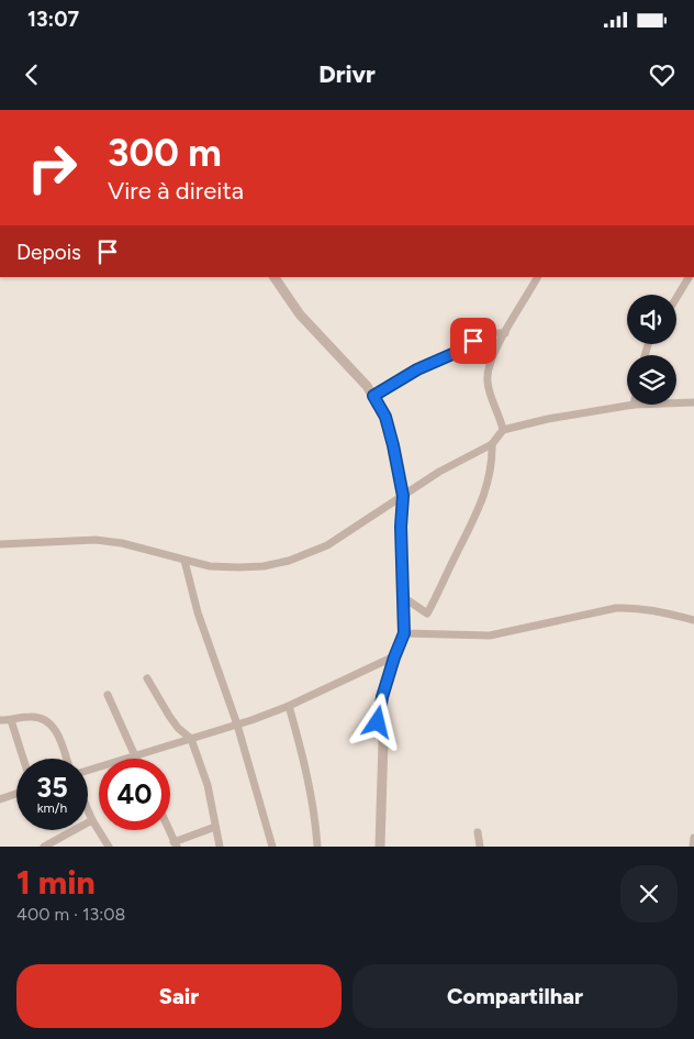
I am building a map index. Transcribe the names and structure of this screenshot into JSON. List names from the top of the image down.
{
  "page": {
    "status": "13:07",
    "header": "Drivr",
    "turn": ["300 m", "Vire à direita"],
    "then": "Depois",
    "speed": "35 km/h",
    "limit": "40",
    "heading": ["1 min", "400 m · 13:08"],
    "buttons": ["Sair", "Compartilhar"]
  }
}
